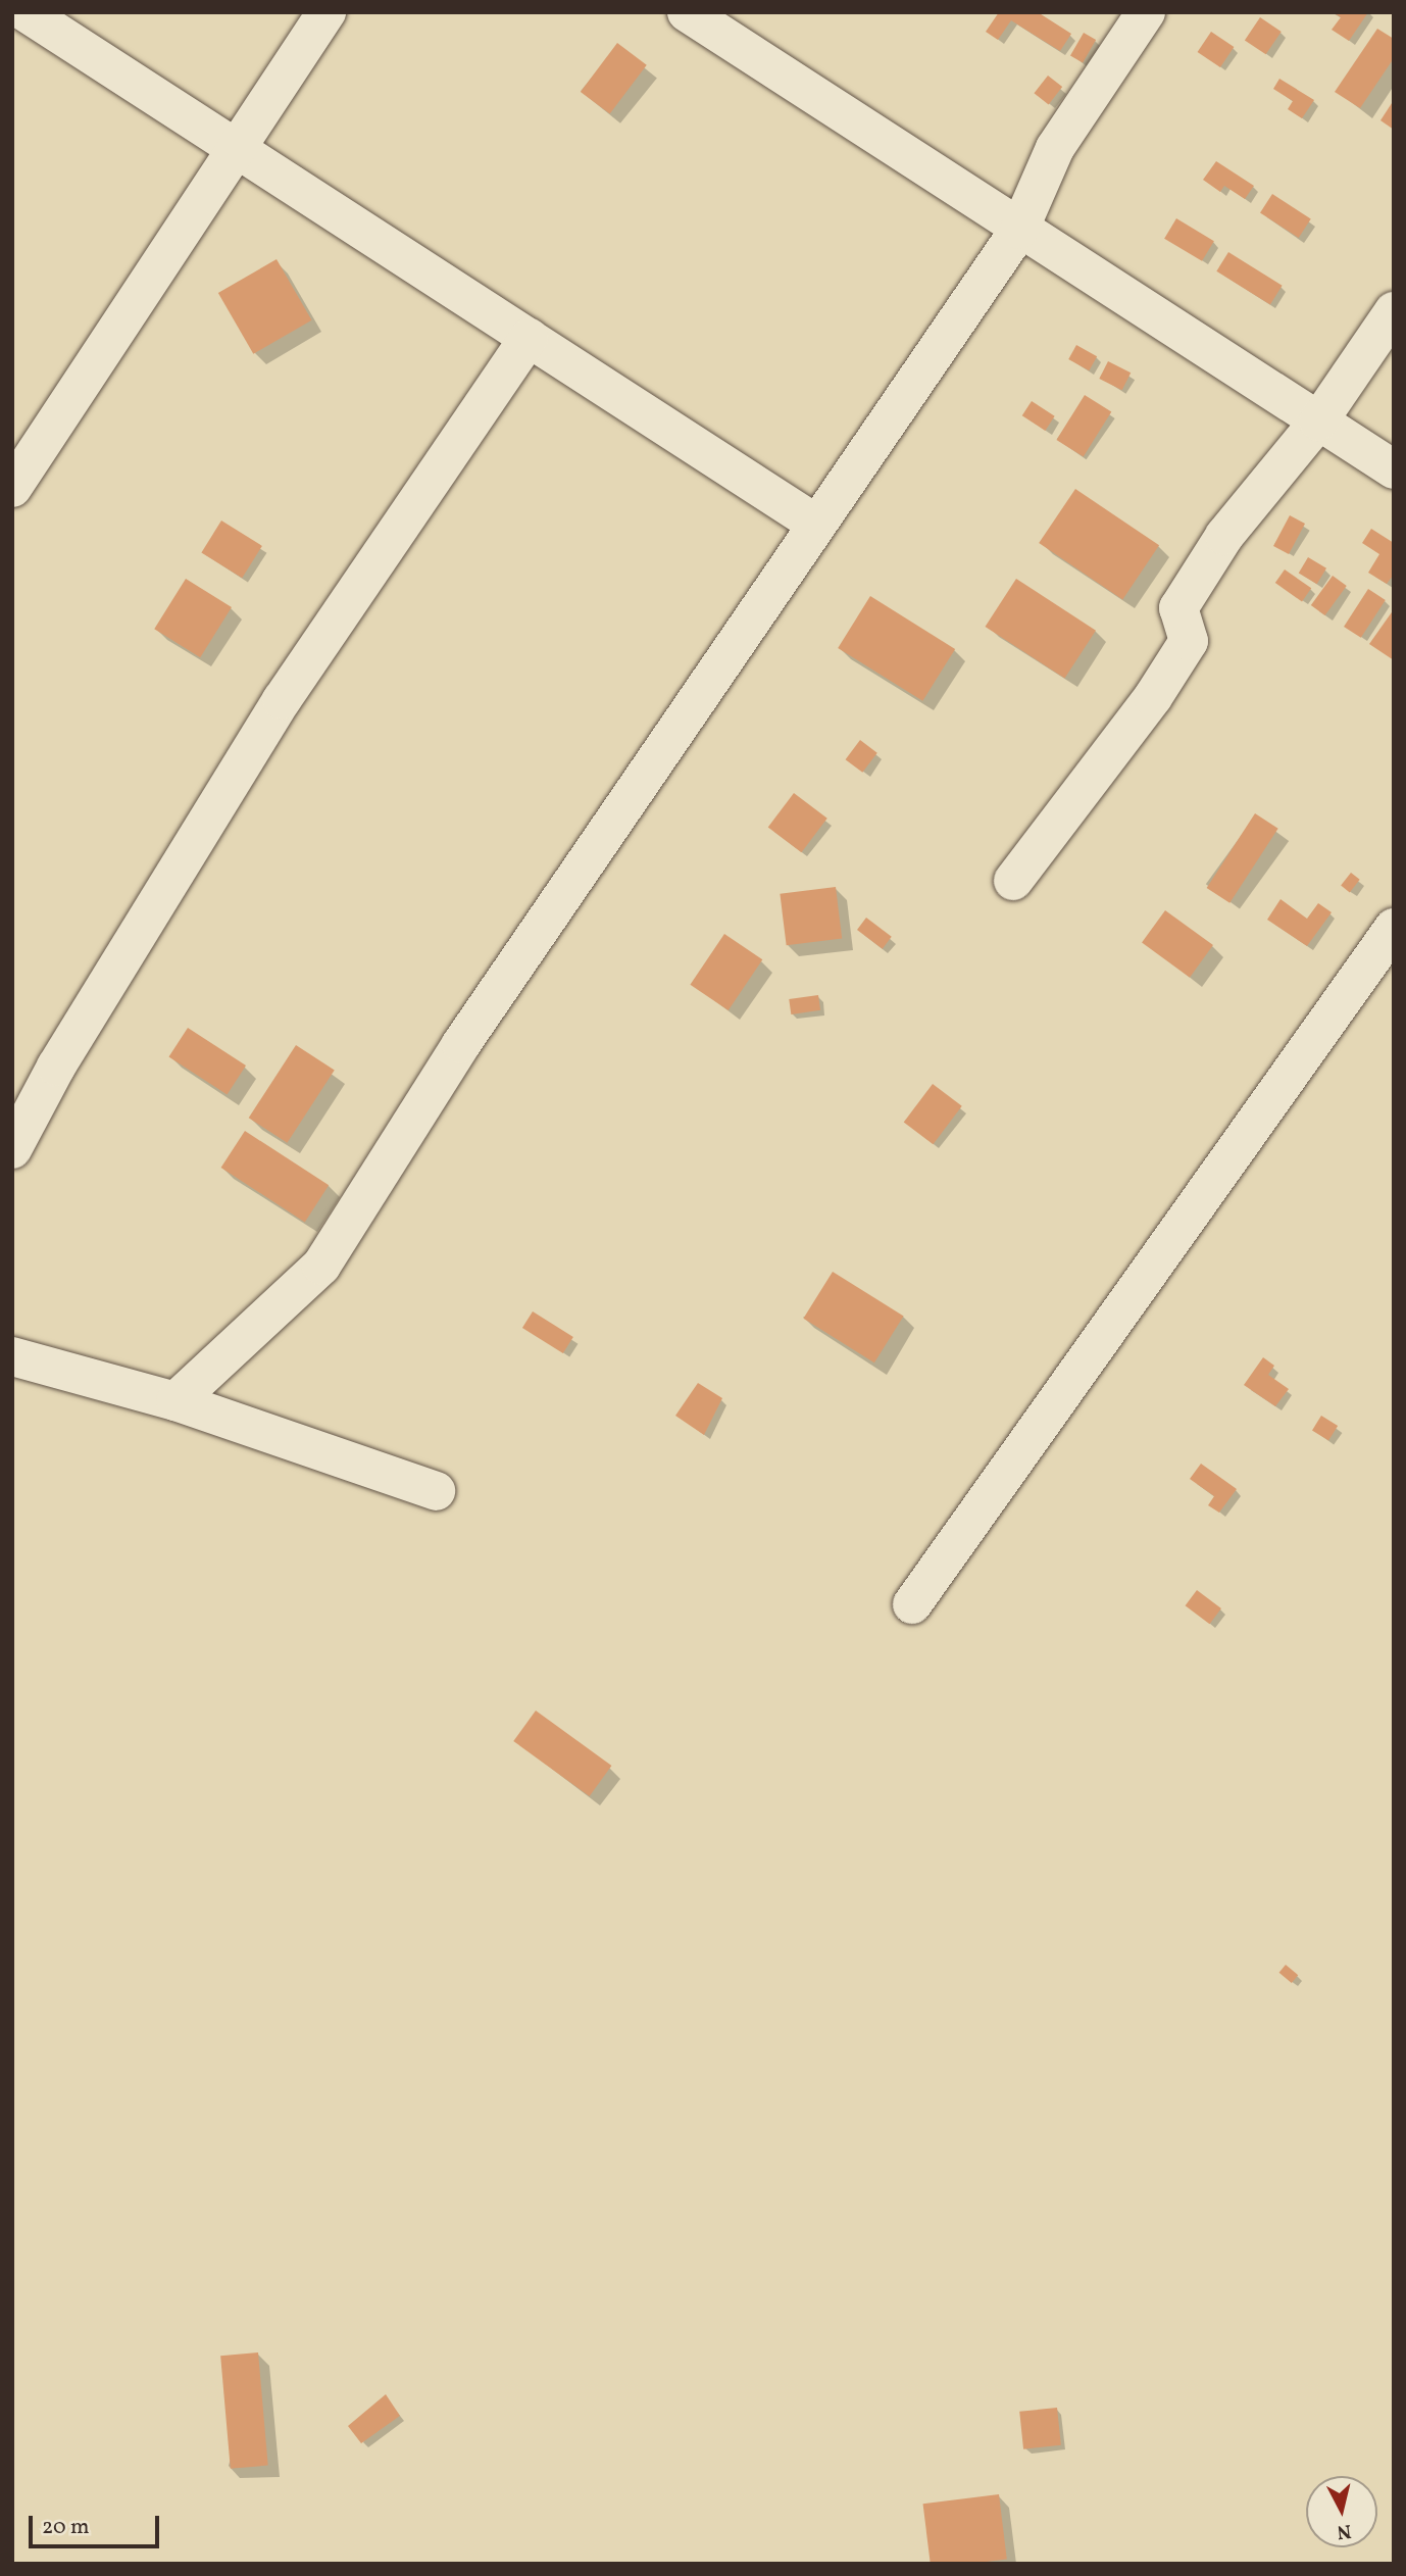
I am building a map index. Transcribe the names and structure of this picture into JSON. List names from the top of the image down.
{
  "scale_bar": "20 m",
  "north": "bottom"
}
